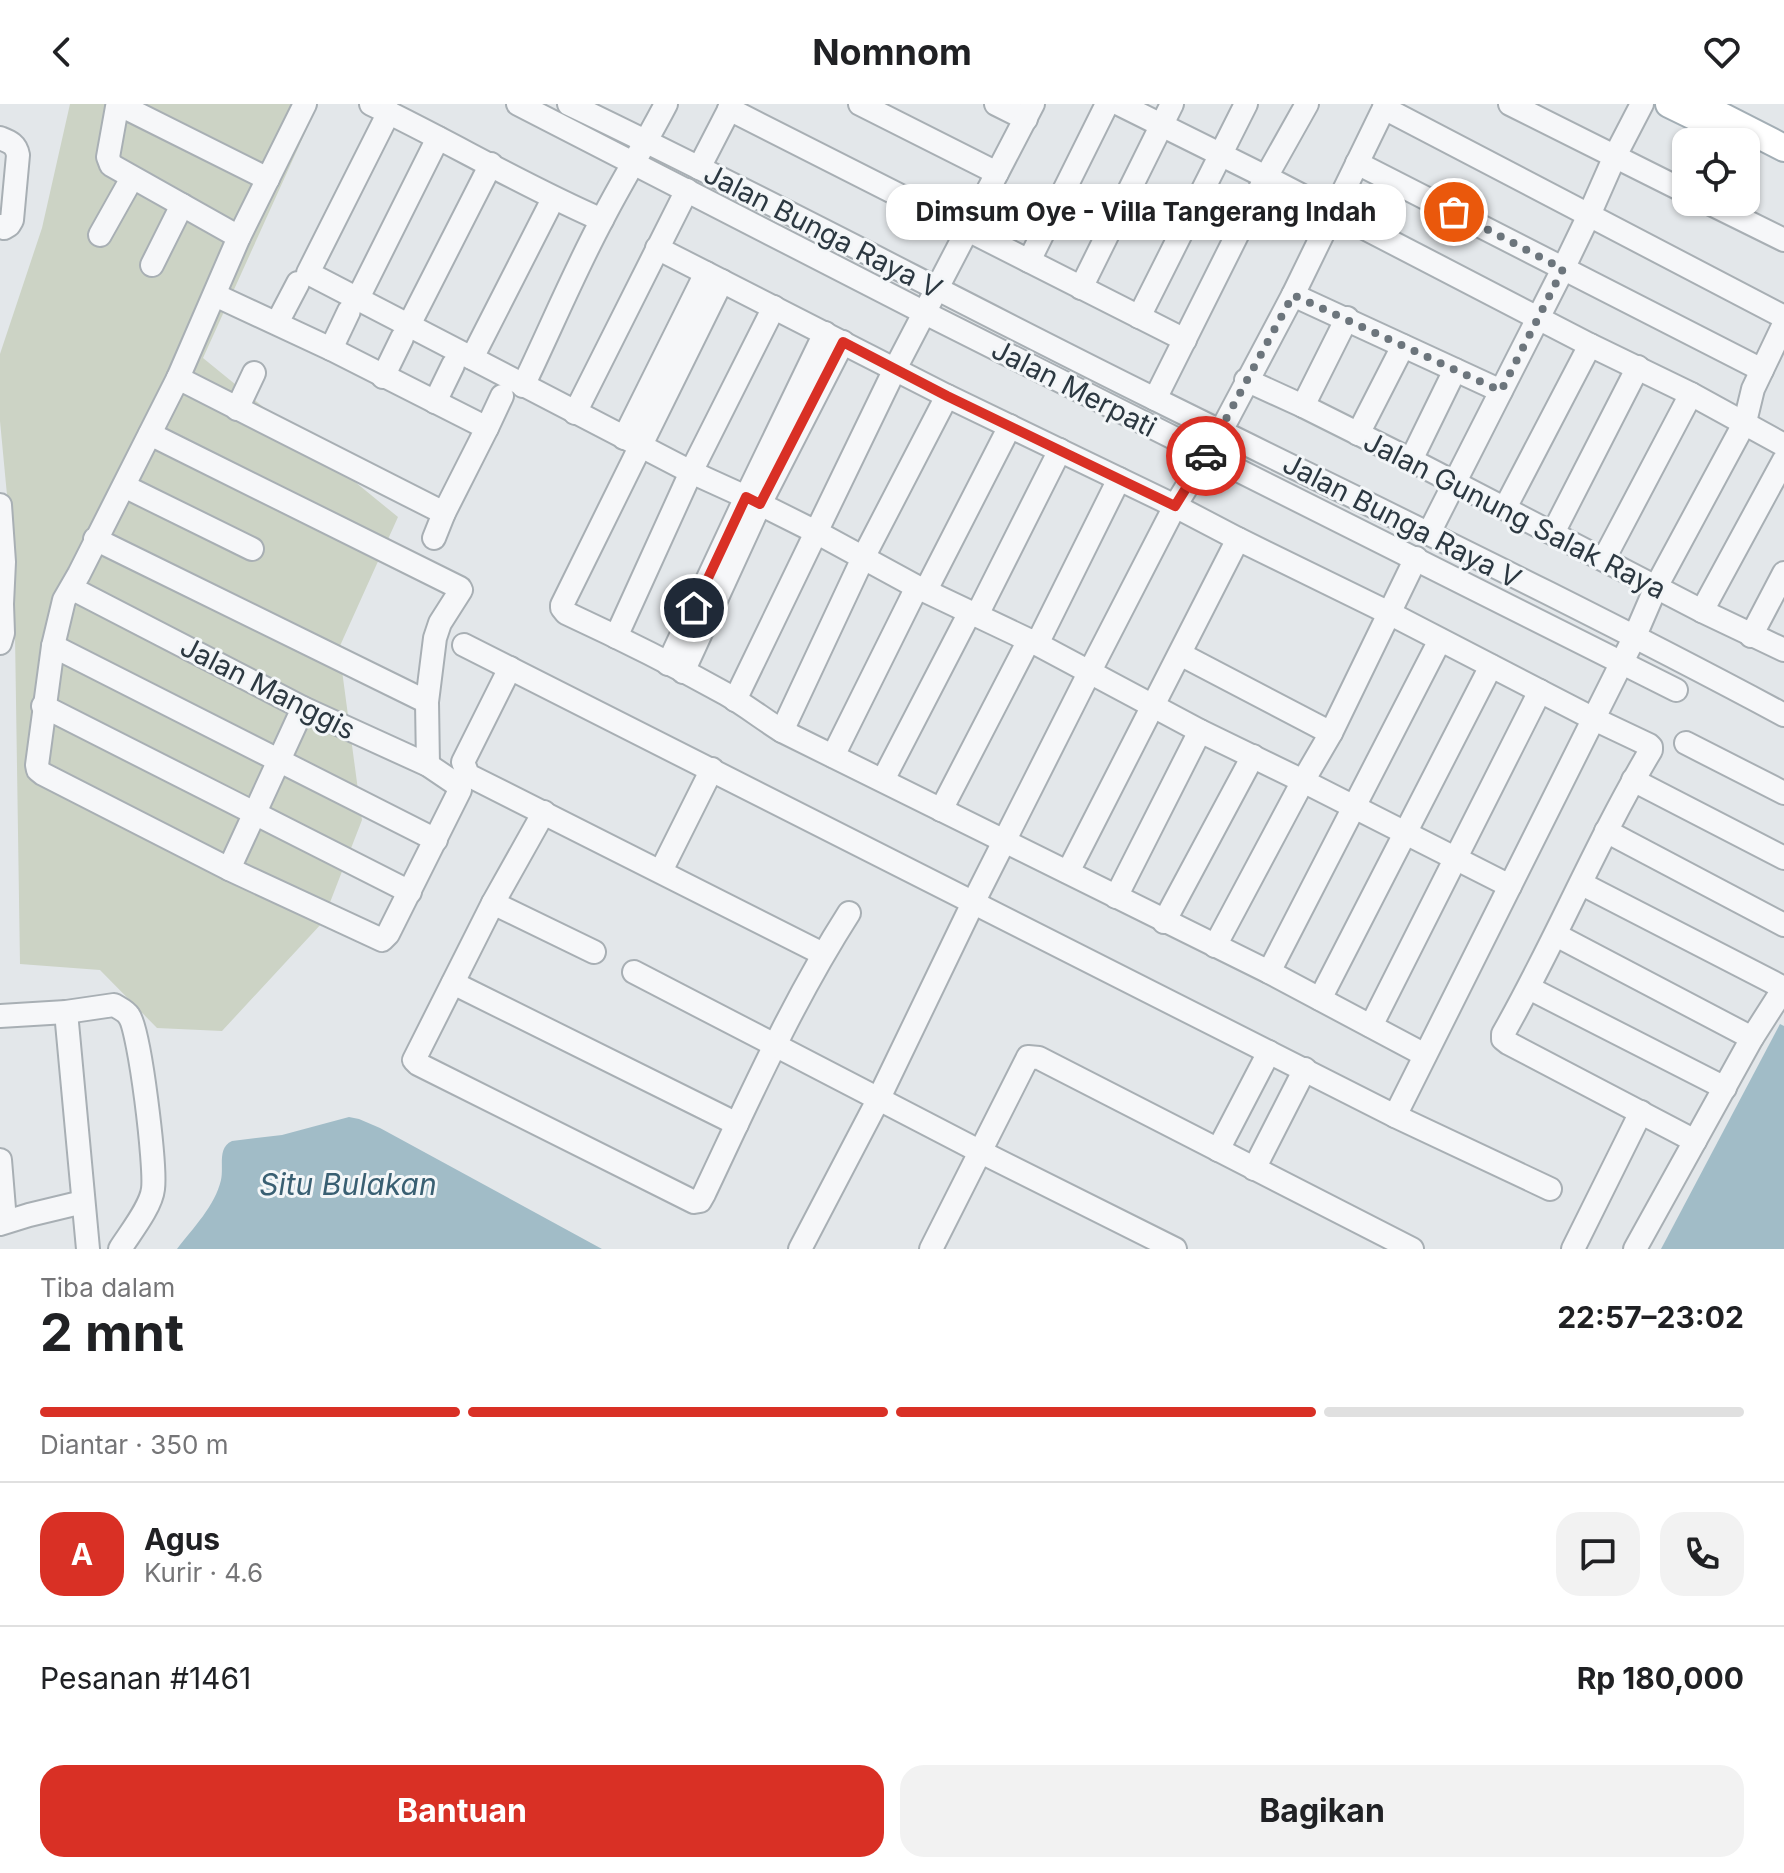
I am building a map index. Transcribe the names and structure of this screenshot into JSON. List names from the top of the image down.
{
  "streets": {
    "street": [
      "Jalan Bunga Raya V",
      "Jalan Merpati",
      "Jalan Gunung Salak Raya",
      "Jalan Manggis"
    ]
  },
  "water": ["Situ Bulakan"],
  "places": ["Dimsum Oye - Villa Tangerang Indah"],
  "page": {
    "header": "Nomnom",
    "bubble": "Dimsum Oye - Villa Tangerang Indah",
    "heading": ["2 mnt", "Tiba dalam", "22:57–23:02"],
    "panel": [
      "Agus",
      "Kurir · 4.6",
      "Pesanan #1461",
      "Rp 180,000"
    ],
    "bar": "Diantar · 350 m",
    "round": "A",
    "buttons": ["Bantuan", "Bagikan"]
  }
}
